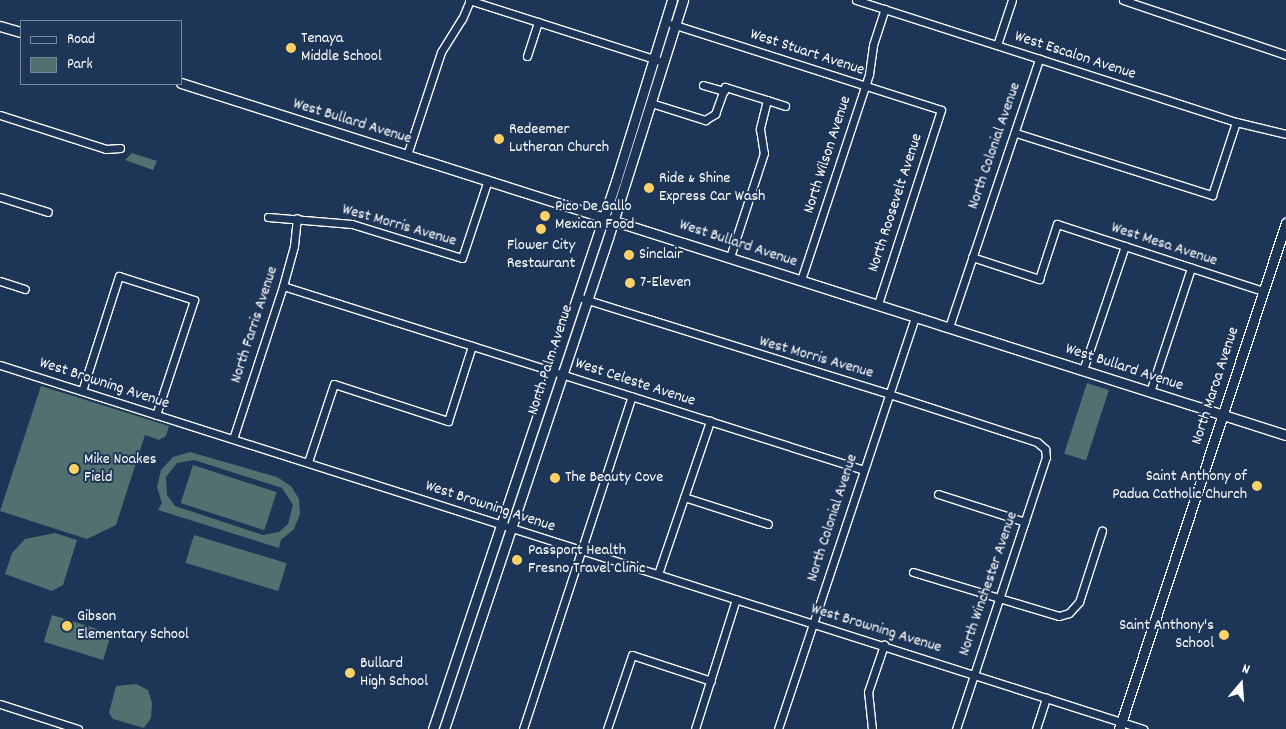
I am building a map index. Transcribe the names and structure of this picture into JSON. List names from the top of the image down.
{
  "streets": {
    "main road": ["West Bullard Avenue", "North Palm Avenue", "North Maroa Avenue"],
    "street": [
      "West Stuart Avenue",
      "West Escalon Avenue",
      "North Colonial Avenue",
      "North Wilson Avenue",
      "North Roosevelt Avenue",
      "West Morris Avenue",
      "West Mesa Avenue",
      "North Farris Avenue",
      "West Celeste Avenue",
      "West Browning Avenue",
      "North Winchester Avenue"
    ]
  },
  "crossings": [
    ["West Stuart Avenue", "North Wilson Avenue"],
    ["West Stuart Avenue", "North Roosevelt Avenue"],
    ["West Stuart Avenue", "North Palm Avenue"],
    ["West Escalon Avenue", "North Colonial Avenue"],
    ["West Escalon Avenue", "North Wilson Avenue"],
    ["West Bullard Avenue", "North Colonial Avenue"],
    ["West Bullard Avenue", "North Wilson Avenue"],
    ["West Bullard Avenue", "North Roosevelt Avenue"],
    ["West Bullard Avenue", "West Morris Avenue"],
    ["West Bullard Avenue", "North Palm Avenue"],
    ["West Bullard Avenue", "North Maroa Avenue"],
    ["North Colonial Avenue", "West Morris Avenue"],
    ["North Colonial Avenue", "West Mesa Avenue"],
    ["North Colonial Avenue", "West Celeste Avenue"],
    ["North Colonial Avenue", "West Browning Avenue"],
    ["West Morris Avenue", "North Farris Avenue"],
    ["West Morris Avenue", "North Palm Avenue"],
    ["West Morris Avenue", "North Winchester Avenue"],
    ["West Mesa Avenue", "North Maroa Avenue"],
    ["North Farris Avenue", "West Celeste Avenue"],
    ["North Farris Avenue", "West Browning Avenue"],
    ["North Palm Avenue", "West Celeste Avenue"],
    ["North Palm Avenue", "West Browning Avenue"],
    ["West Browning Avenue", "North Maroa Avenue"],
    ["West Browning Avenue", "North Winchester Avenue"]
  ],
  "places": [
    "Tenaya Middle School",
    "Redeemer Lutheran Church",
    "Ride & Shine Express Car Wash",
    "Pico De Gallo Mexican Food",
    "Flower City Restaurant",
    "Sinclair",
    "7-Eleven",
    "Mike Noakes Field",
    "The Beauty Cove",
    "Saint Anthony of Padua Catholic Church",
    "Passport Health Fresno Travel Clinic",
    "Gibson Elementary School",
    "Saint Anthony's School",
    "Bullard High School"
  ],
  "legend": ["Road", "Park"],
  "north": "top"
}
